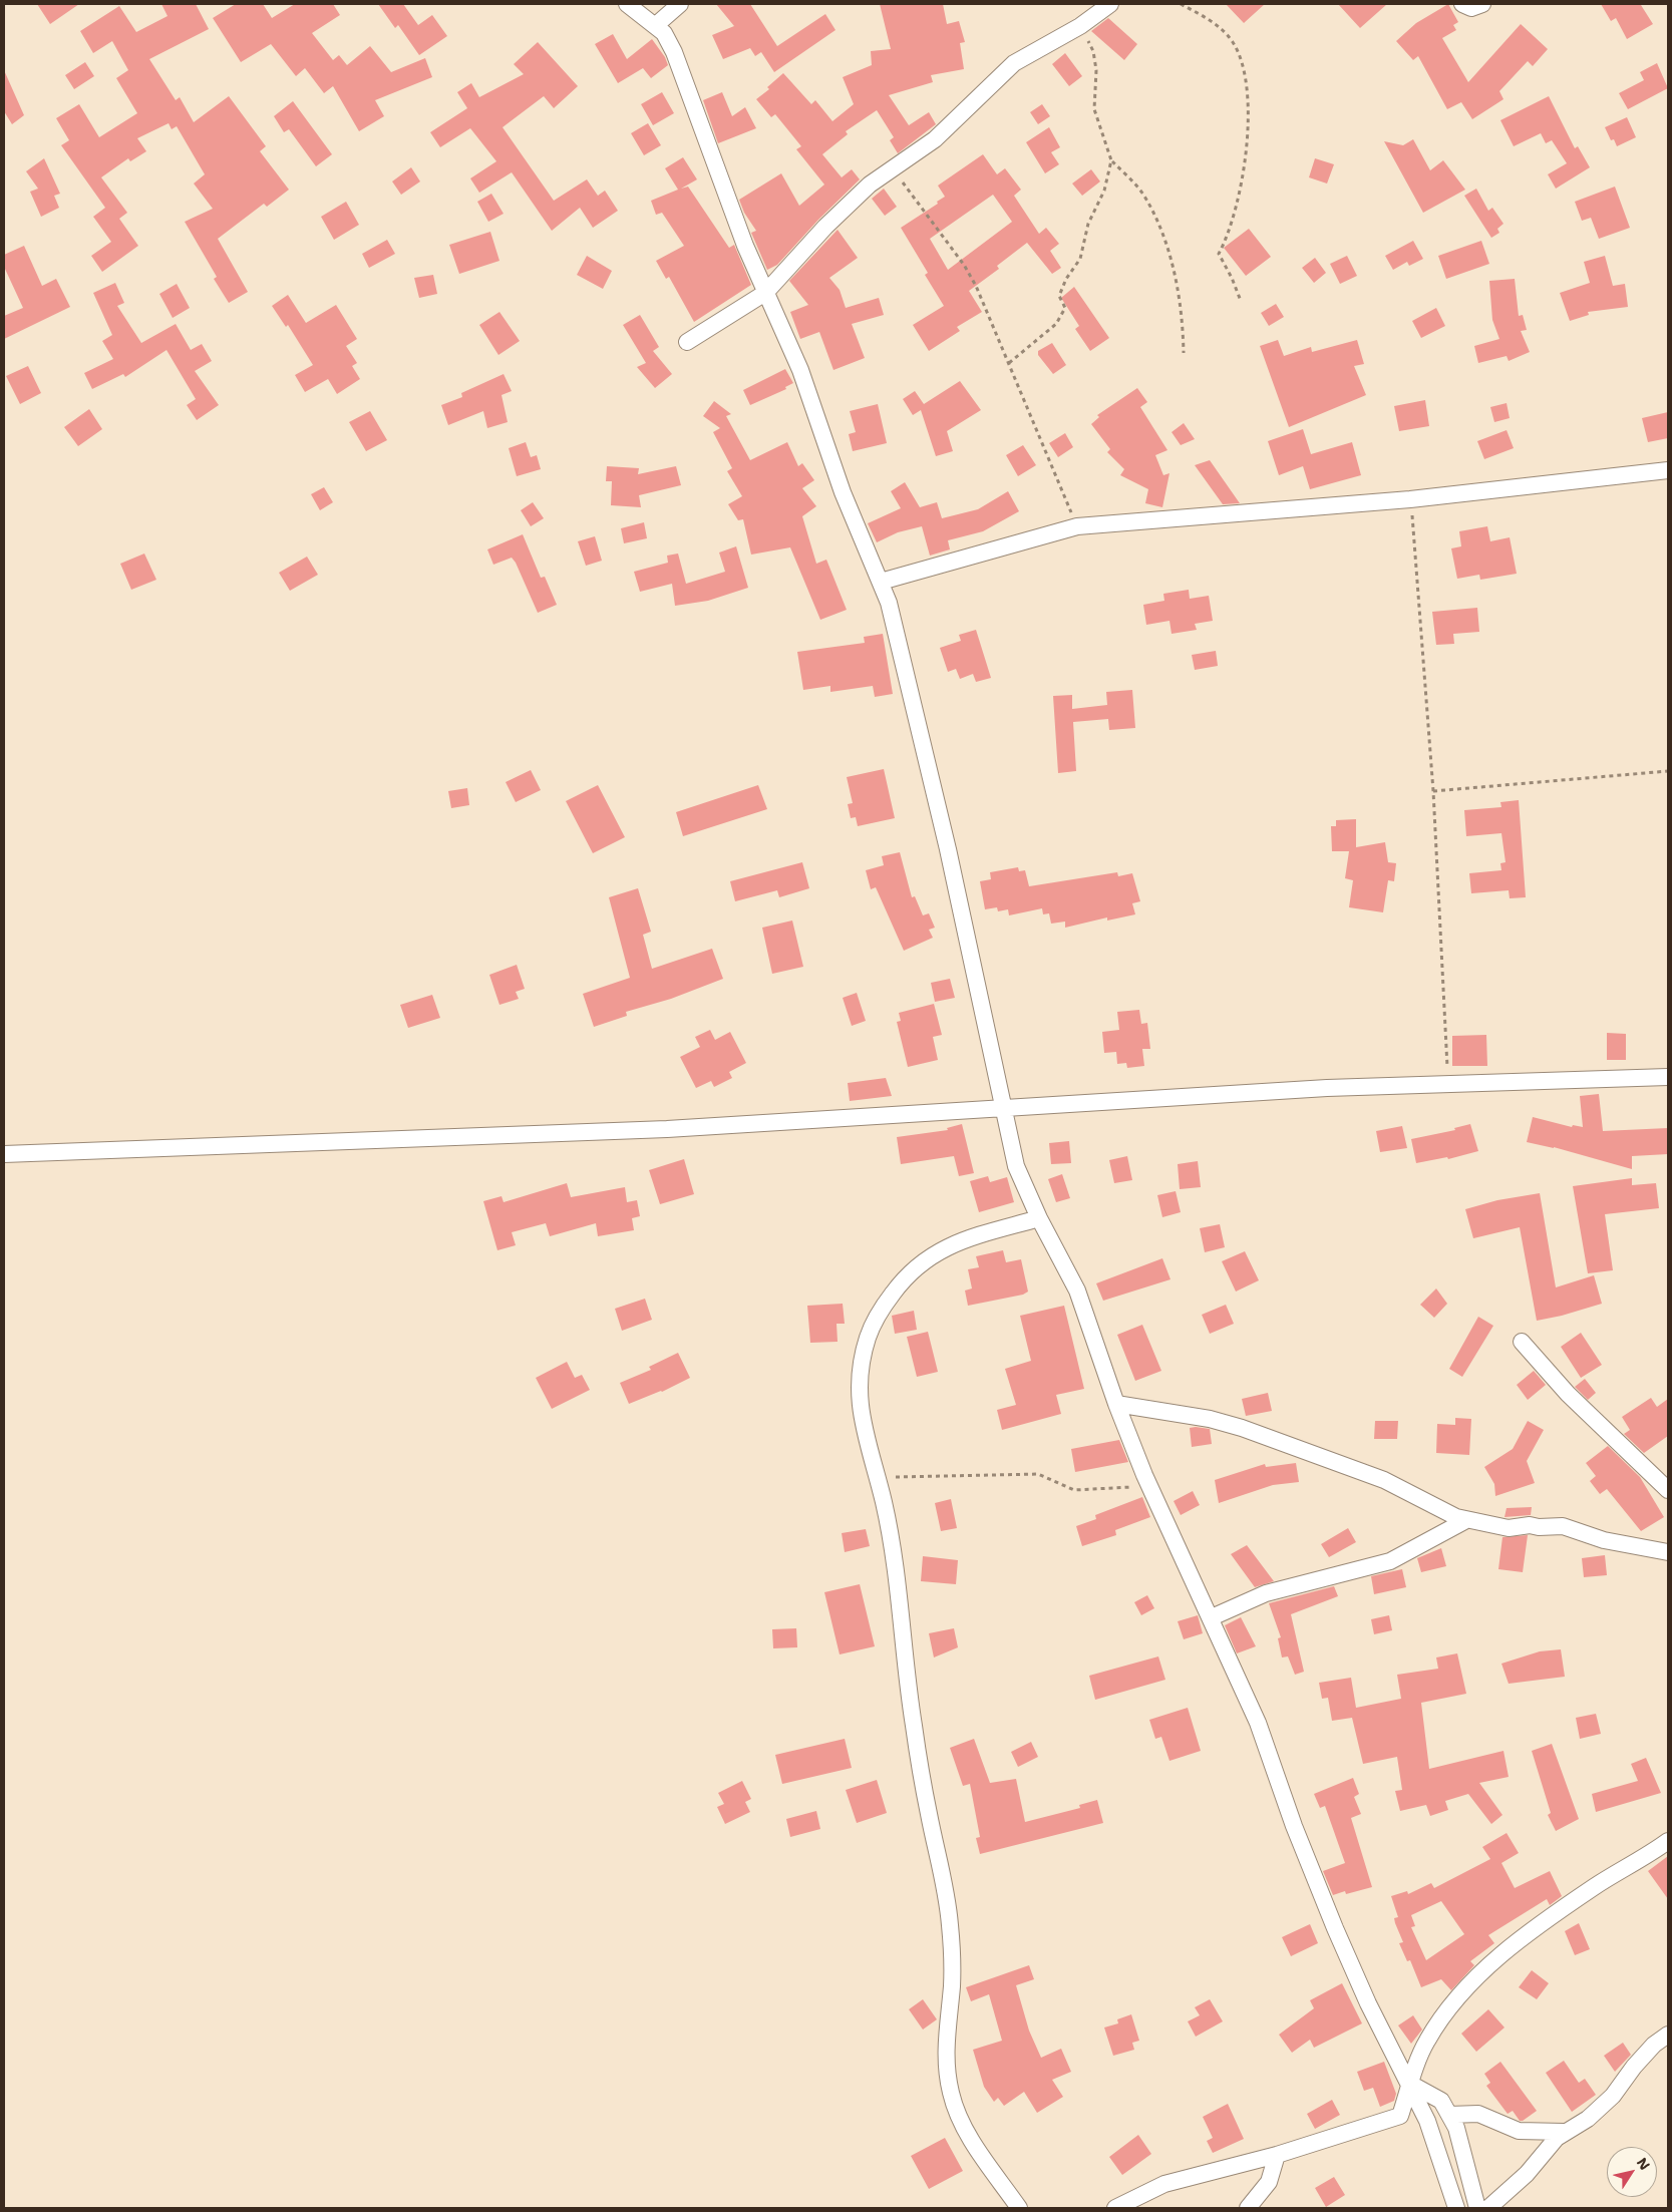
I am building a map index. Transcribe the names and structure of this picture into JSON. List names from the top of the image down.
{
  "north": "top right"
}
